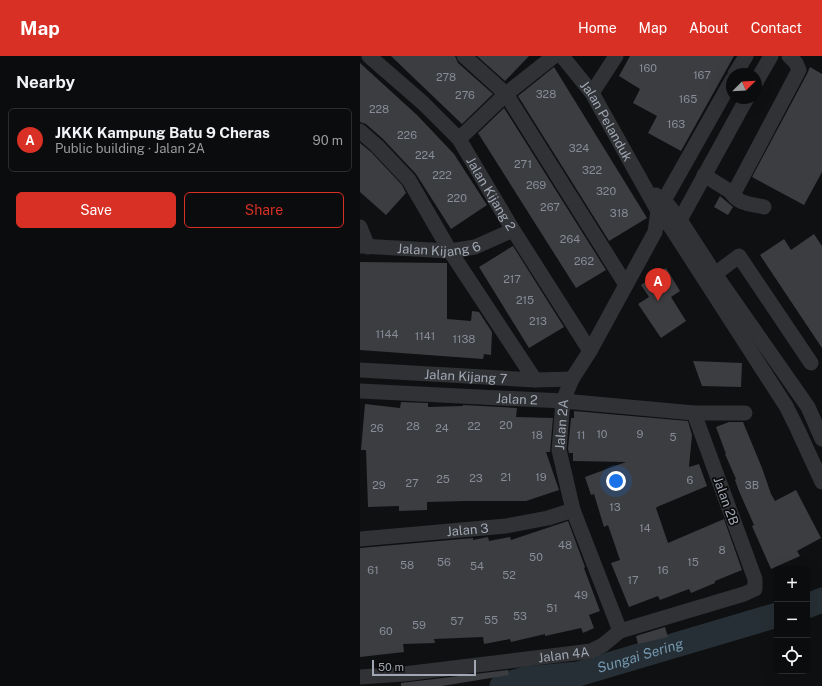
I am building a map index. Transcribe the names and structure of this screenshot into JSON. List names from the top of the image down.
{
  "streets": {
    "street": [
      "Jalan Pelanduk",
      "Jalan Kijang 2",
      "Jalan Kijang 6",
      "Jalan Kijang 7",
      "Jalan 2",
      "Jalan 2A",
      "Jalan 2B",
      "Jalan 3",
      "Jalan 4A"
    ]
  },
  "crossings": [
    ["Jalan Kijang 2", "Jalan Kijang 6"],
    ["Jalan Kijang 2", "Jalan 2A"],
    ["Jalan Kijang 7", "Jalan 2A"],
    ["Jalan 2", "Jalan 2A"],
    ["Jalan 2", "Jalan 2B"],
    ["Jalan 2A", "Jalan 3"],
    ["Jalan 2A", "Jalan 4A"],
    ["Jalan 2B", "Jalan 4A"]
  ],
  "water": ["Sungai Sering"],
  "house_numbers": [
    "160",
    "167",
    "278",
    "328",
    "276",
    "165",
    "228",
    "163",
    "226",
    "324",
    "224",
    "271",
    "322",
    "222",
    "269",
    "320",
    "220",
    "267",
    "318",
    "264",
    "262",
    "217",
    "215",
    "213",
    "1144",
    "1141",
    "1138",
    "20",
    "28",
    "22",
    "26",
    "24",
    "10",
    "9",
    "18",
    "11",
    "5",
    "21",
    "19",
    "23",
    "25",
    "6",
    "27",
    "29",
    "3B",
    "13",
    "14",
    "48",
    "8",
    "50",
    "56",
    "15",
    "58",
    "54",
    "61",
    "16",
    "52",
    "17",
    "49",
    "51",
    "53",
    "55",
    "57",
    "59",
    "60"
  ],
  "scale_bar": "50 m",
  "north": "top right",
  "page": {
    "header": "Map",
    "nav": [
      "Home",
      "Map",
      "About",
      "Contact"
    ],
    "heading": "Nearby",
    "list": [
      {
        "mark": "A",
        "name": "JKKK Kampung Batu 9 Cheras",
        "note": "Public building · Jalan 2A",
        "value": "90 m"
      }
    ],
    "buttons": ["Save", "Share"],
    "pins": "A",
    "map_buttons": ["+", "−"],
    "scale": "50 m"
  }
}
